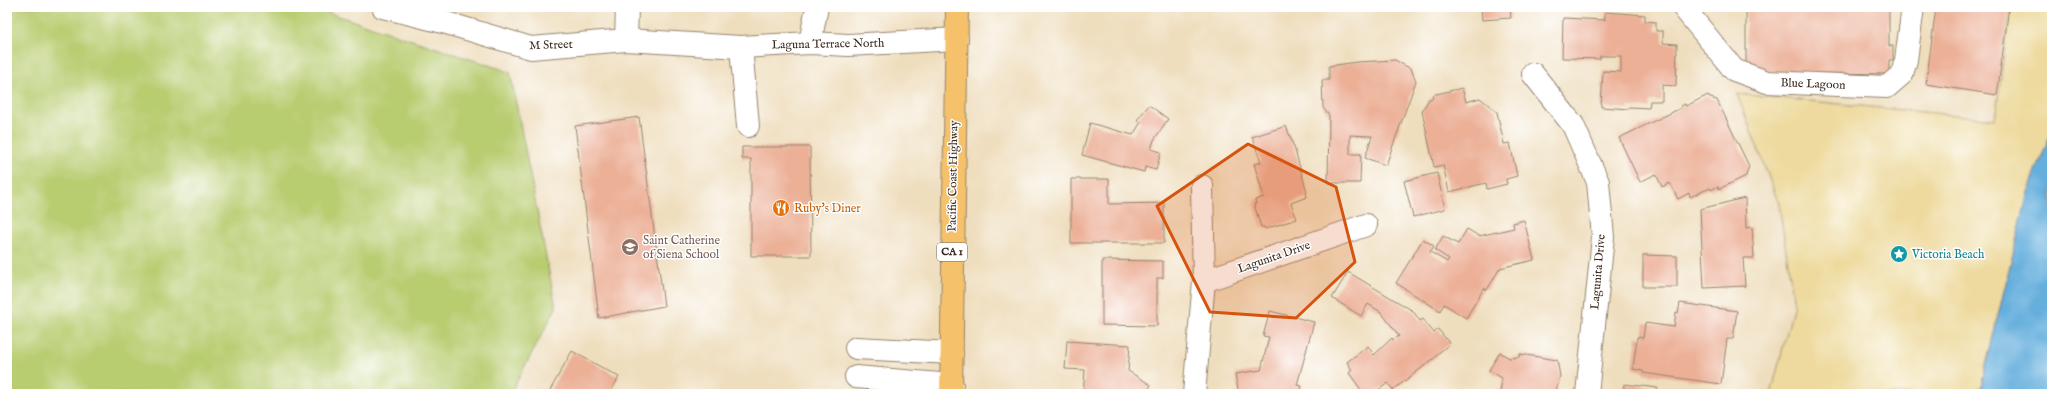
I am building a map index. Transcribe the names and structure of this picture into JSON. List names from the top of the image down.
{
  "streets": {
    "highway": ["Pacific Coast Highway", "CA 1"],
    "street": [
      "Laguna Terrace North",
      "M Street",
      "Blue Lagoon",
      "Lagunita Drive"
    ]
  },
  "crossings": [
    ["Laguna Terrace North", "M Street"],
    ["Laguna Terrace North", "Pacific Coast Highway"]
  ],
  "places": {
    "restaurant": ["Ruby's Diner"],
    "school or university": ["Saint Catherine of Siena School"],
    "place": ["Victoria Beach"]
  }
}
